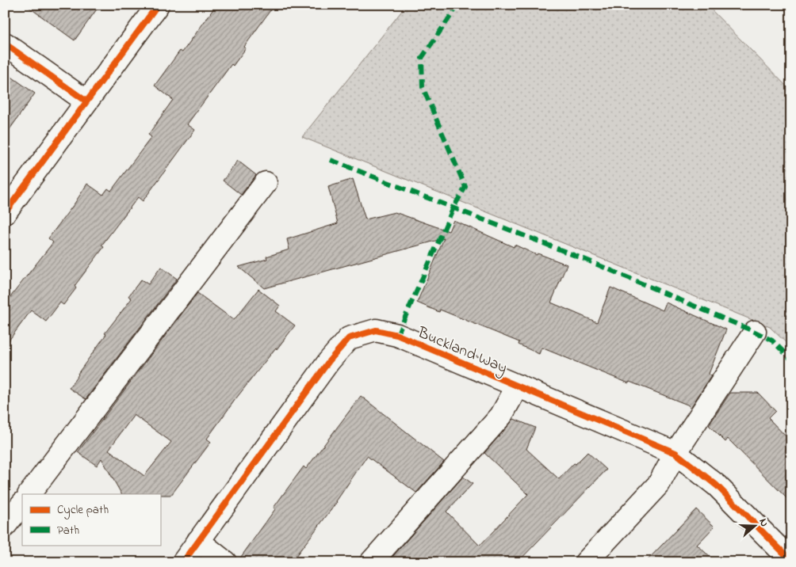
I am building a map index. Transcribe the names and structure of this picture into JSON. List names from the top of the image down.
{
  "streets": {
    "street": ["Buckland Way"]
  },
  "legend": ["Cycle path", "Path"],
  "north": "right"
}
